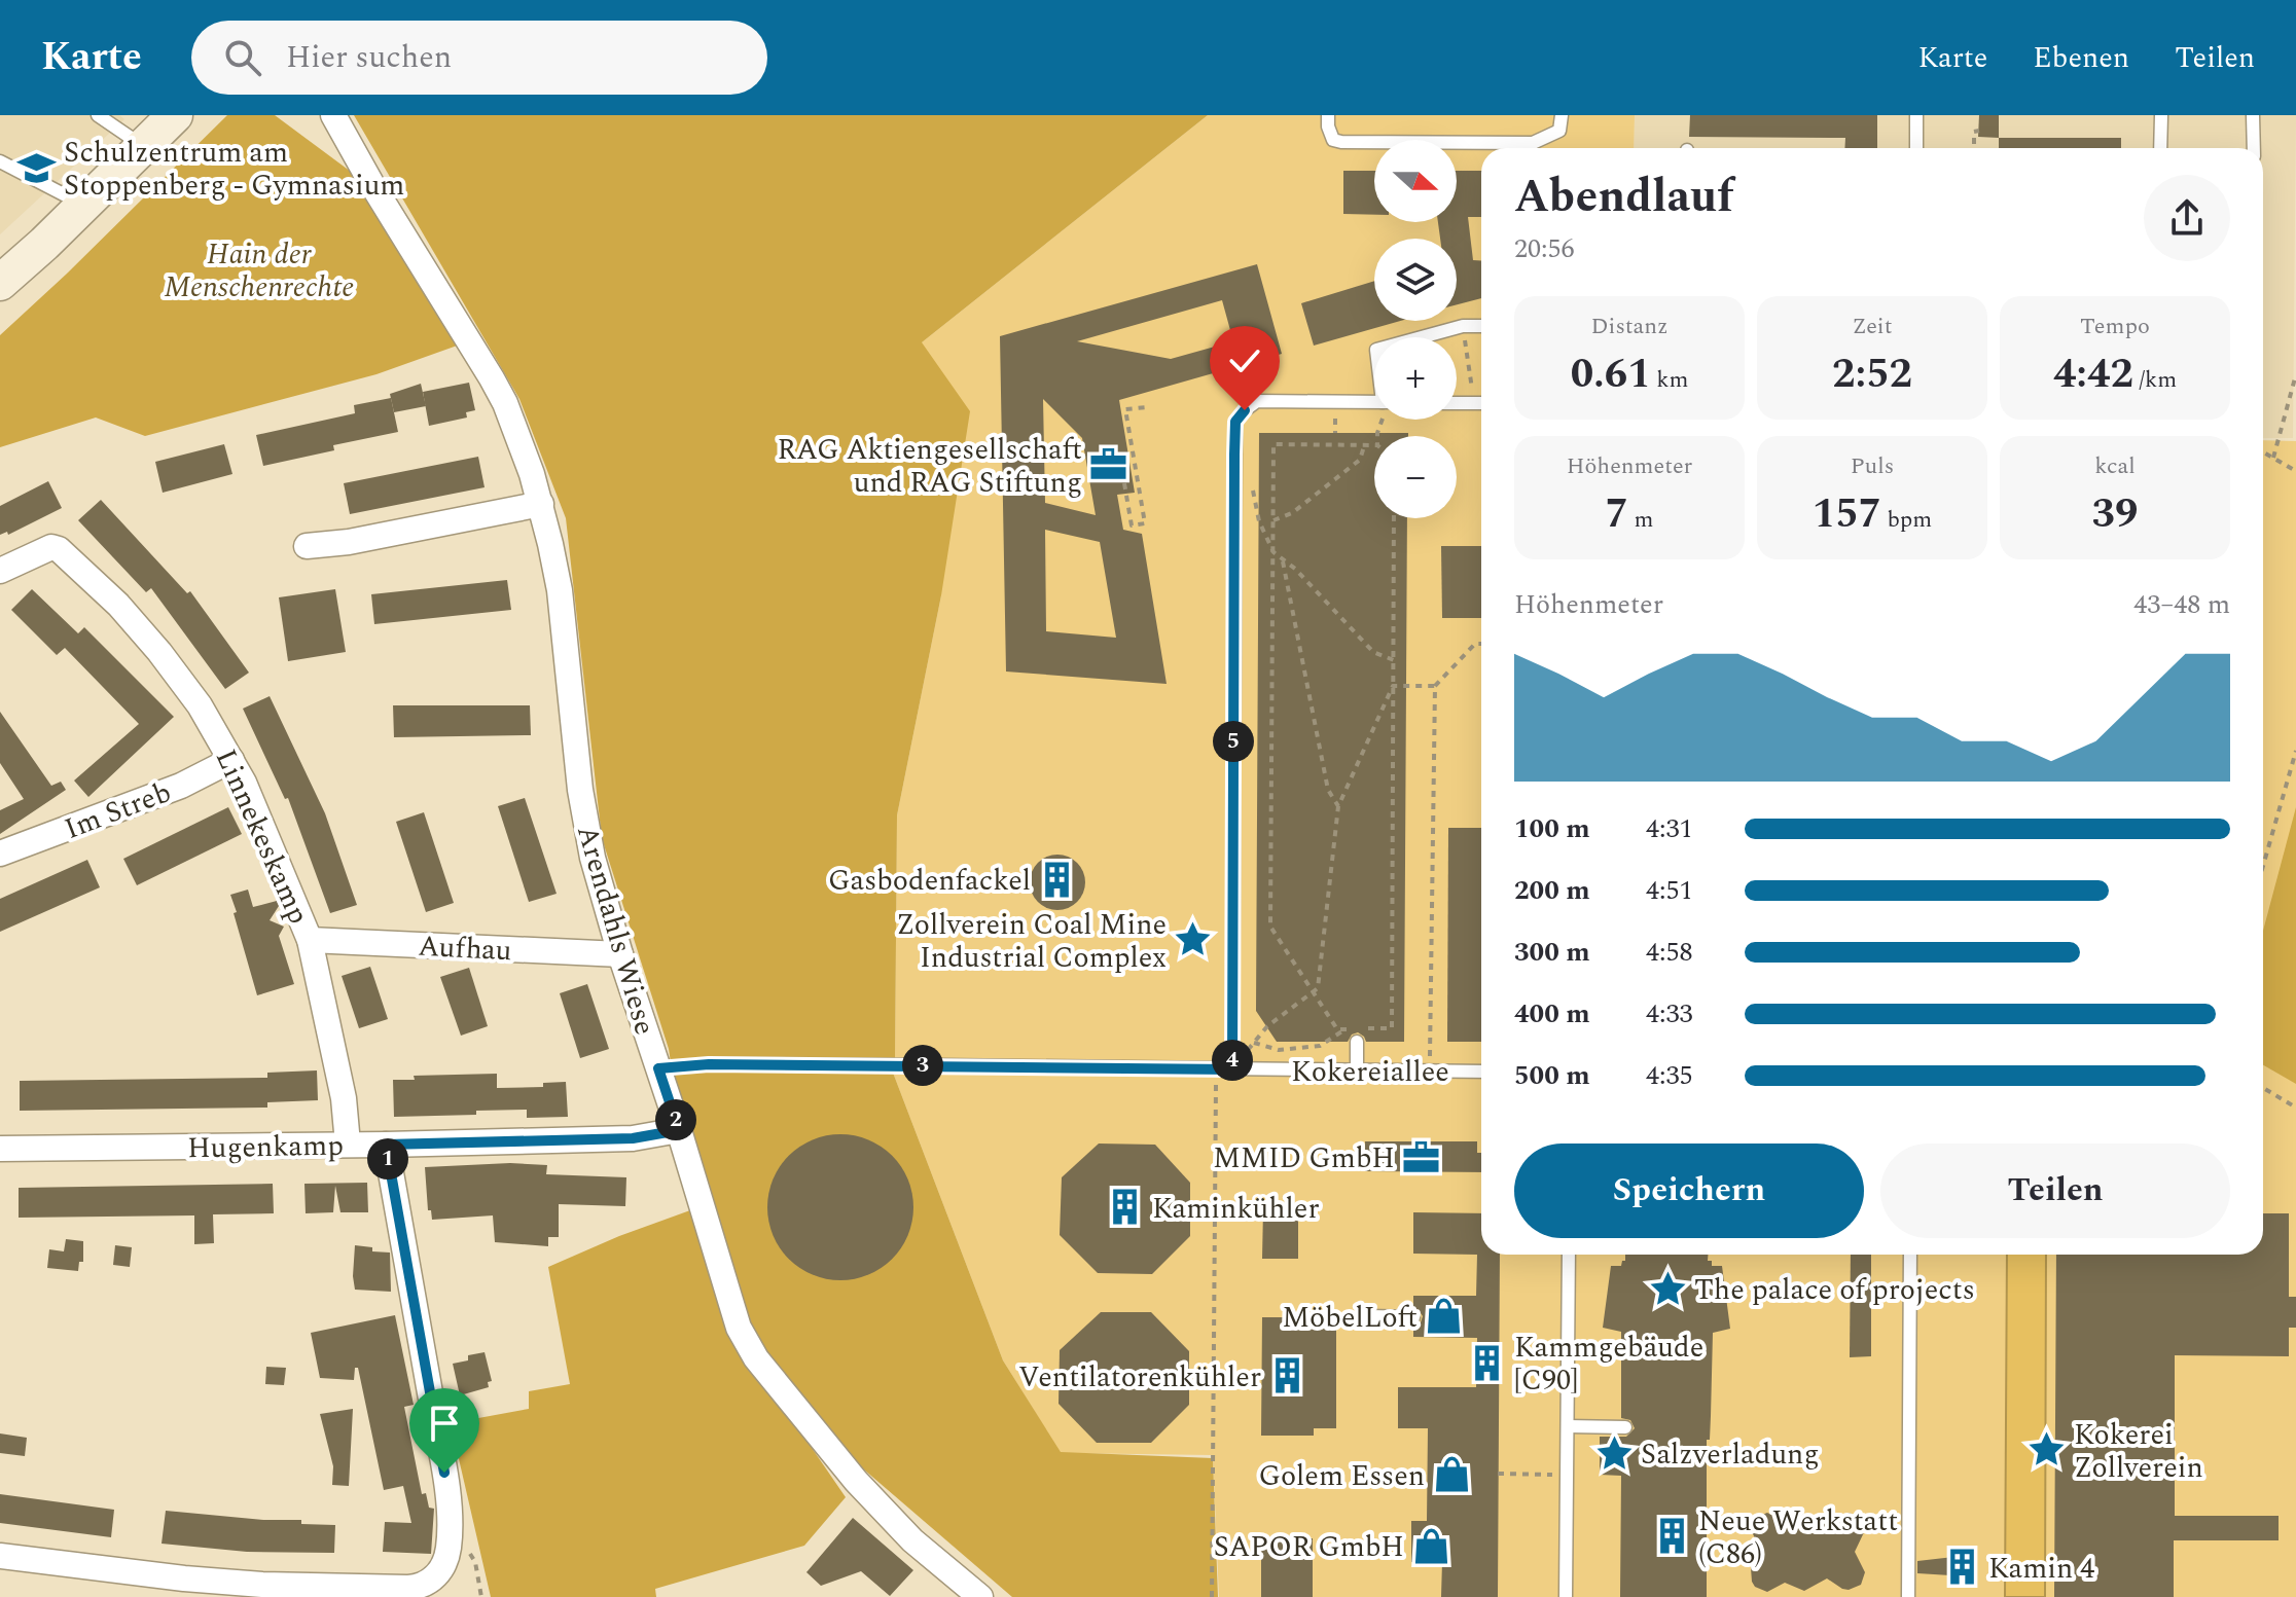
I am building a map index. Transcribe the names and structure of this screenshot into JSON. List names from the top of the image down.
{
  "streets": {
    "street": [
      "Im Streb",
      "Linnekeskamp",
      "Arendahls Wiese",
      "Aufhau",
      "Hugenkamp"
    ],
    "lane": ["Kokereiallee"]
  },
  "crossings": [
    ["Im Streb", "Linnekeskamp"],
    ["Linnekeskamp", "Aufhau"],
    ["Linnekeskamp", "Hugenkamp"],
    ["Arendahls Wiese", "Aufhau"],
    ["Arendahls Wiese", "Kokereiallee"],
    ["Arendahls Wiese", "Hugenkamp"]
  ],
  "parks": ["Hain der Menschenrechte"],
  "places": {
    "school or university": ["Schulzentrum am Stoppenberg - Gymnasium"],
    "office": ["RAG Aktiengesellschaft und RAG Stiftung", "MMID GmbH"],
    "building": [
      "Gasbodenfackel",
      "Kaminkühler",
      "Kammgebäude [C90]",
      "Ventilatorenkühler",
      "Neue Werkstatt (C86)",
      "Kamin 4"
    ],
    "place": [
      "Zollverein Coal Mine Industrial Complex",
      "The palace of projects",
      "Kokerei Zollverein",
      "Salzverladung"
    ],
    "shop": ["MöbelLoft", "Golem Essen", "SAPOR GmbH"]
  },
  "north": "right",
  "page": {
    "header": "Karte",
    "search": "Hier suchen",
    "nav": ["Karte", "Ebenen", "Teilen"],
    "map_buttons": ["+", "−"],
    "heading": ["Abendlauf", "20:56"],
    "stats": [
      ["Distanz", "0.61 km"],
      ["Zeit", "2:52"],
      ["Tempo", "4:42 /km"],
      ["Höhenmeter", "7 m"],
      ["Puls", "157 bpm"],
      ["kcal", "39"]
    ],
    "chart": ["Höhenmeter", "43–48 m"],
    "pins": [
      "5",
      "4",
      "3",
      "2",
      "1"
    ],
    "list": [
      {
        "name": "100 m",
        "note": "4:31"
      },
      {
        "name": "200 m",
        "note": "4:51"
      },
      {
        "name": "300 m",
        "note": "4:58"
      },
      {
        "name": "400 m",
        "note": "4:33"
      },
      {
        "name": "500 m",
        "note": "4:35"
      }
    ],
    "buttons": ["Speichern", "Teilen"]
  }
}
